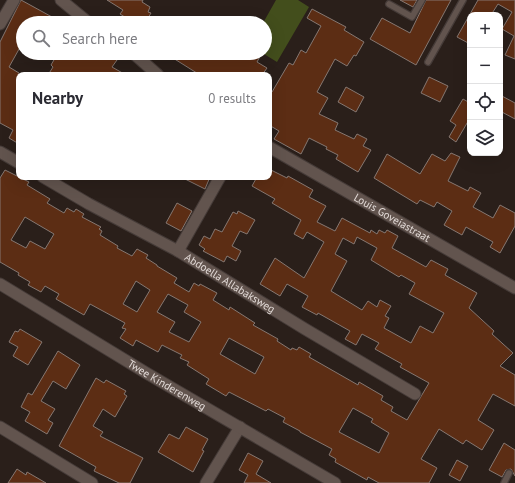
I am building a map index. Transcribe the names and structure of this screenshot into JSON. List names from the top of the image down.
{
  "streets": {
    "street": ["Louis Goveiastraat", "Abdoella Allabaksweg", "Twee Kinderenweg"]
  },
  "page": {
    "map_buttons": ["+", "−"],
    "search": "Search here",
    "heading": ["Nearby", "0 results"]
  }
}
